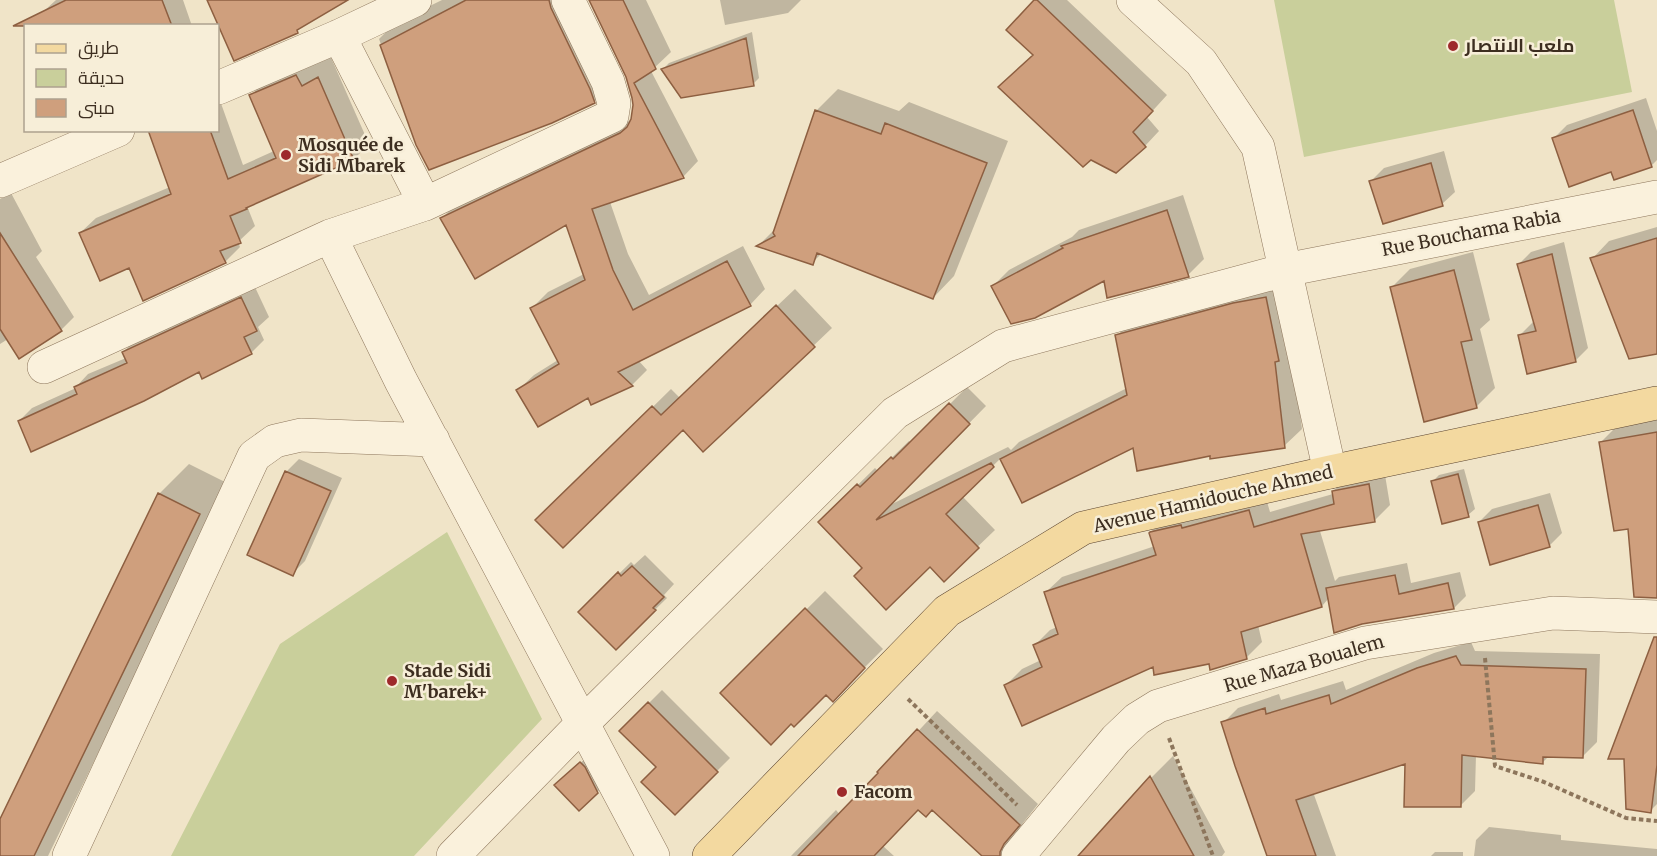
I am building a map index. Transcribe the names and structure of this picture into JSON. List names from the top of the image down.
{
  "streets": {
    "main road": ["Avenue Hamidouche Ahmed"],
    "street": ["Rue Bouchama Rabia", "Rue Maza Boualem"]
  },
  "places": [
    "ملعب الانتصار",
    "Mosquée de Sidi Mbarek",
    "Stade Sidi M'barek+",
    "Facom"
  ],
  "legend": ["طريق", "حديقة", "مبنى"]
}
